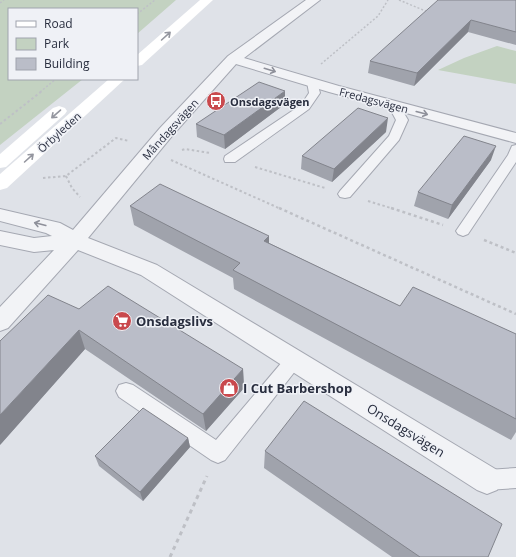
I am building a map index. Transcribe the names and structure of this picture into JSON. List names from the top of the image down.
{
  "streets": {
    "main road": ["Örbyleden"],
    "street": ["Fredagsvägen", "Måndagsvägen", "Onsdagsvägen"]
  },
  "crossings": [
    ["Fredagsvägen", "Måndagsvägen"],
    ["Måndagsvägen", "Onsdagsvägen"]
  ],
  "one_way": ["Fredagsvägen"],
  "places": {
    "bus stop": ["Onsdagsvägen"],
    "supermarket": ["Onsdagslivs"],
    "shop": ["I Cut Barbershop"]
  },
  "legend": ["Road", "Park", "Building"]
}
